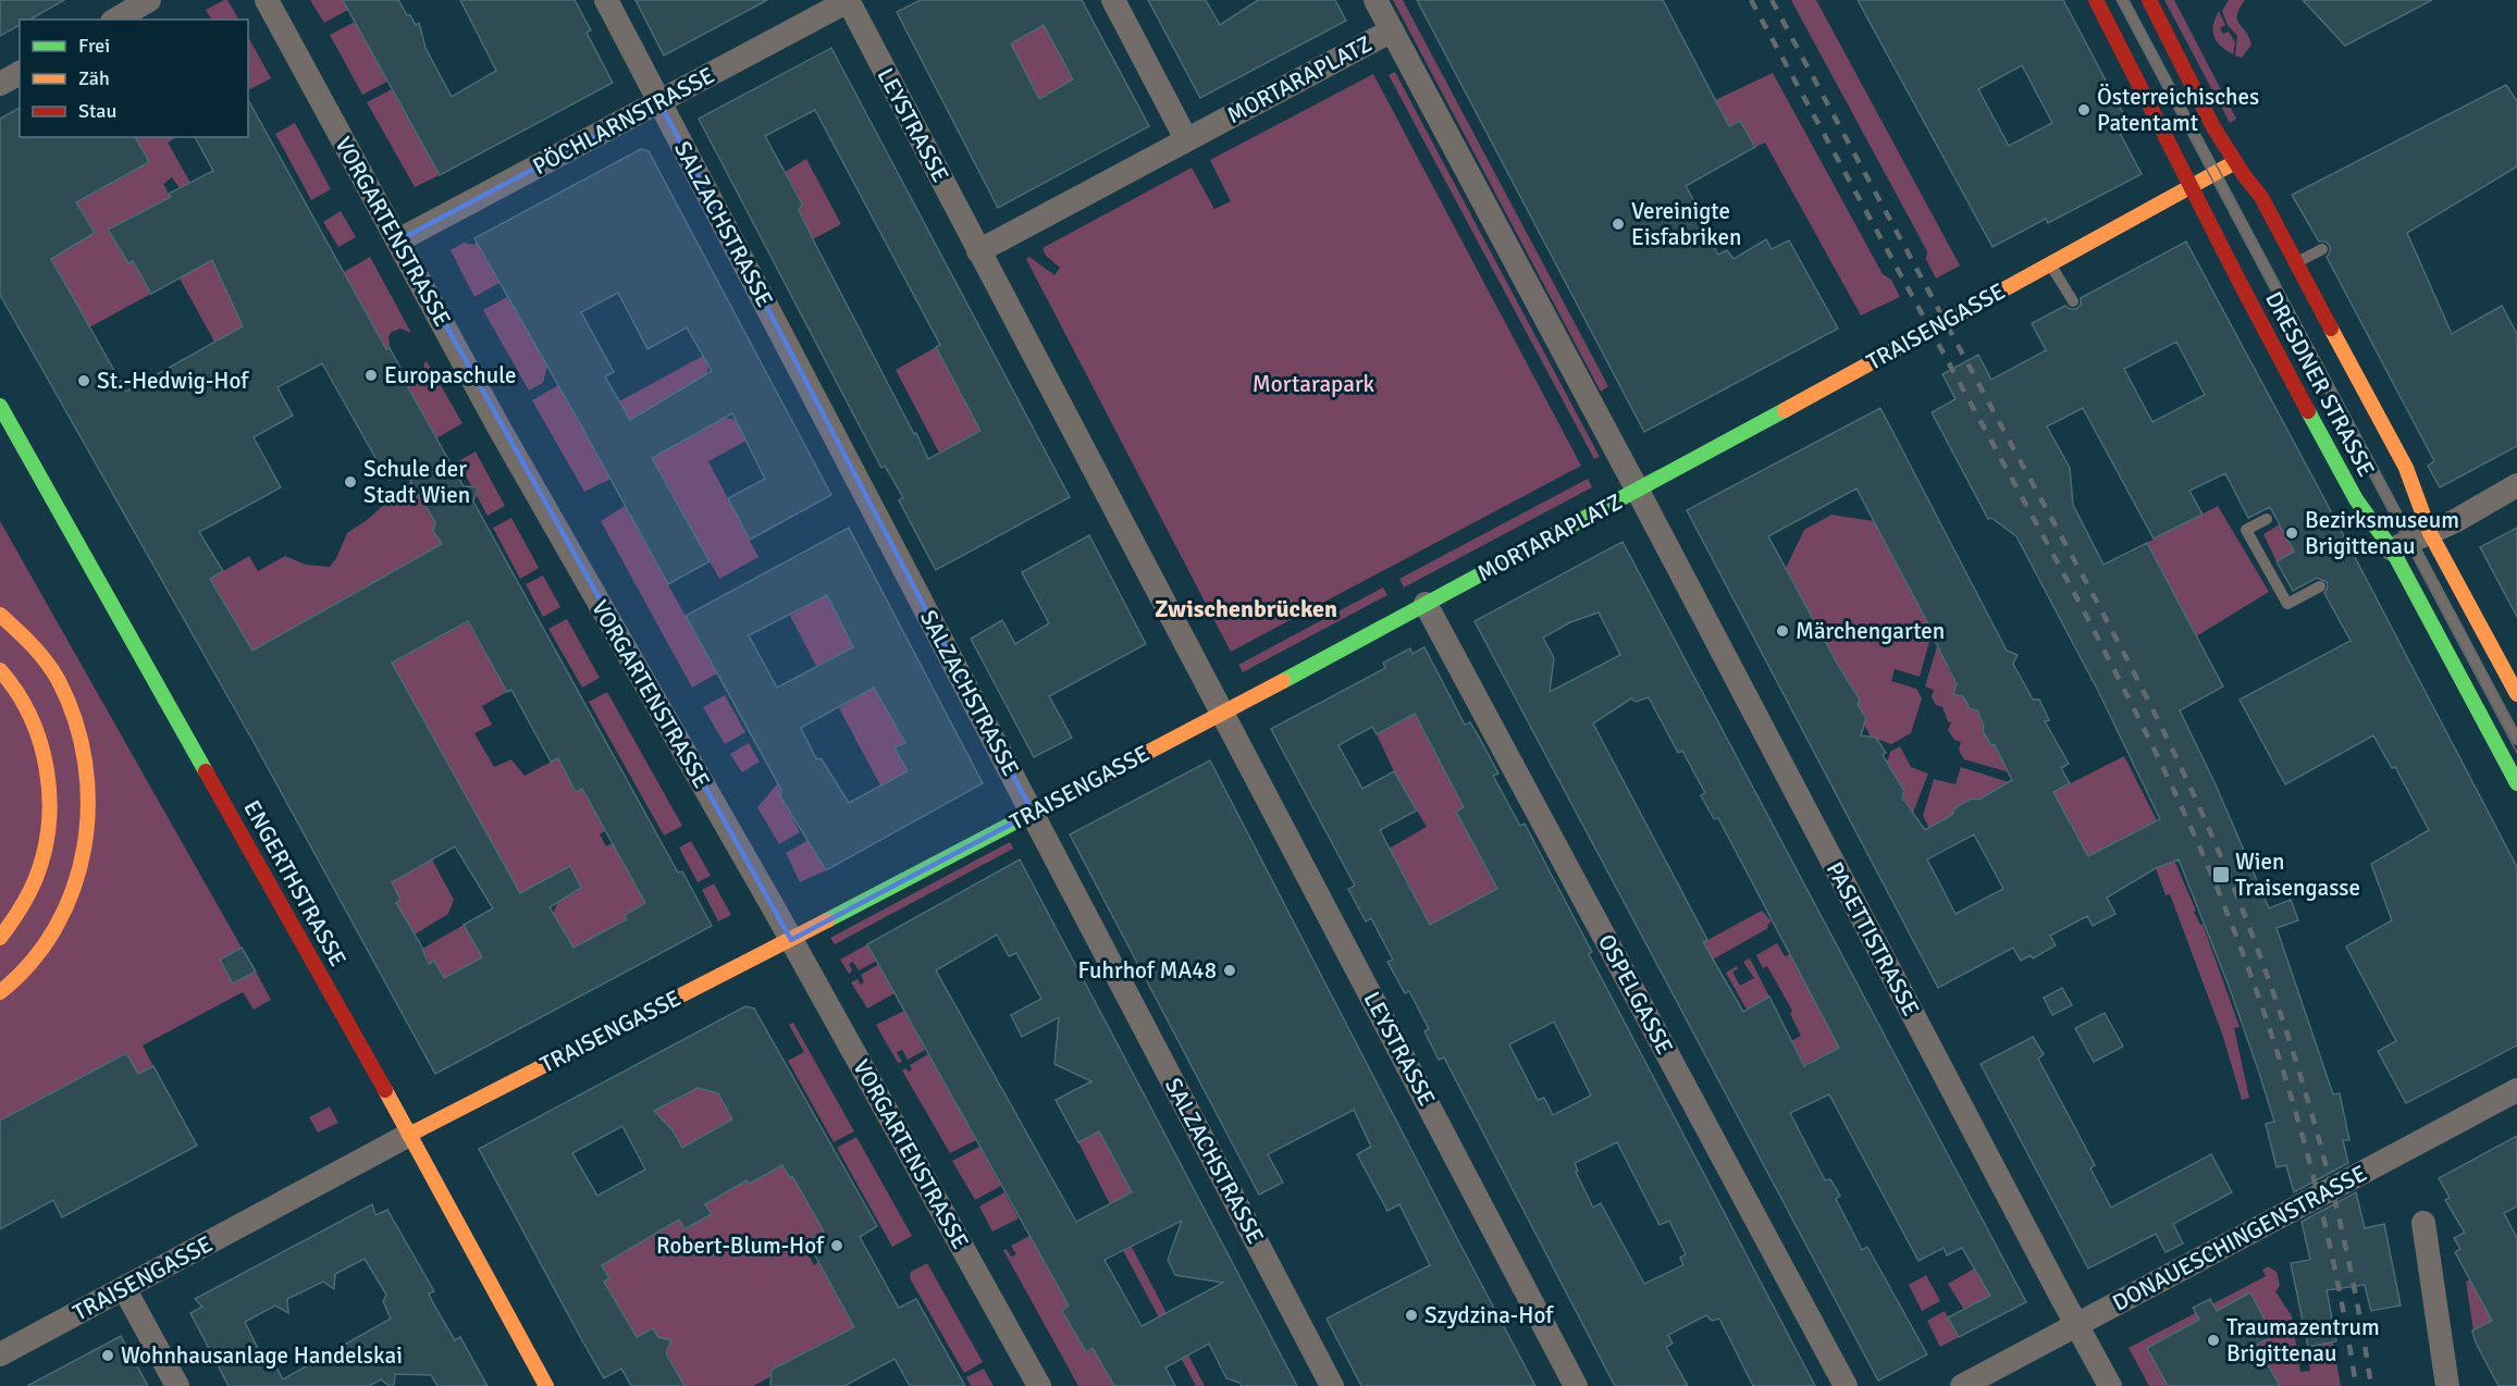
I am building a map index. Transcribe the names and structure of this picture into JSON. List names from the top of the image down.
{
  "streets": {
    "main road": [
      "MORTARAPLATZ",
      "TRAISENGASSE",
      "DRESDNER STRASSE",
      "ENGERTHSTRASSE"
    ],
    "street": [
      "PÖCHLARNSTRASSE",
      "LEYSTRASSE",
      "SALZACHSTRASSE",
      "VORGARTENSTRASSE",
      "PASETTISTRASSE",
      "OSPELGASSE",
      "DONAUESCHINGENSTRASSE"
    ]
  },
  "crossings": [
    ["MORTARAPLATZ", "LEYSTRASSE"],
    ["MORTARAPLATZ", "TRAISENGASSE"],
    ["MORTARAPLATZ", "PASETTISTRASSE"],
    ["MORTARAPLATZ", "OSPELGASSE"],
    ["PÖCHLARNSTRASSE", "LEYSTRASSE"],
    ["PÖCHLARNSTRASSE", "SALZACHSTRASSE"],
    ["PÖCHLARNSTRASSE", "VORGARTENSTRASSE"],
    ["LEYSTRASSE", "TRAISENGASSE"],
    ["SALZACHSTRASSE", "TRAISENGASSE"],
    ["VORGARTENSTRASSE", "TRAISENGASSE"],
    ["TRAISENGASSE", "DRESDNER STRASSE"],
    ["TRAISENGASSE", "ENGERTHSTRASSE"],
    ["TRAISENGASSE", "PASETTISTRASSE"],
    ["PASETTISTRASSE", "DONAUESCHINGENSTRASSE"]
  ],
  "districts": ["Zwischenbrücken"],
  "parks": ["Mortarapark"],
  "places": {
    "other": [
      "Österreichisches Patentamt",
      "Vereinigte Eisfabriken",
      "Europaschule",
      "St.-Hedwig-Hof",
      "Schule der Stadt Wien",
      "Bezirksmuseum Brigittenau",
      "Märchengarten",
      "Fuhrhof MA48",
      "Robert-Blum-Hof",
      "Szydzina-Hof",
      "Traumazentrum Brigittenau",
      "Wohnhausanlage Handelskai"
    ],
    "transit": ["Wien Traisengasse"]
  },
  "legend": ["Frei", "Zäh", "Stau"]
}
